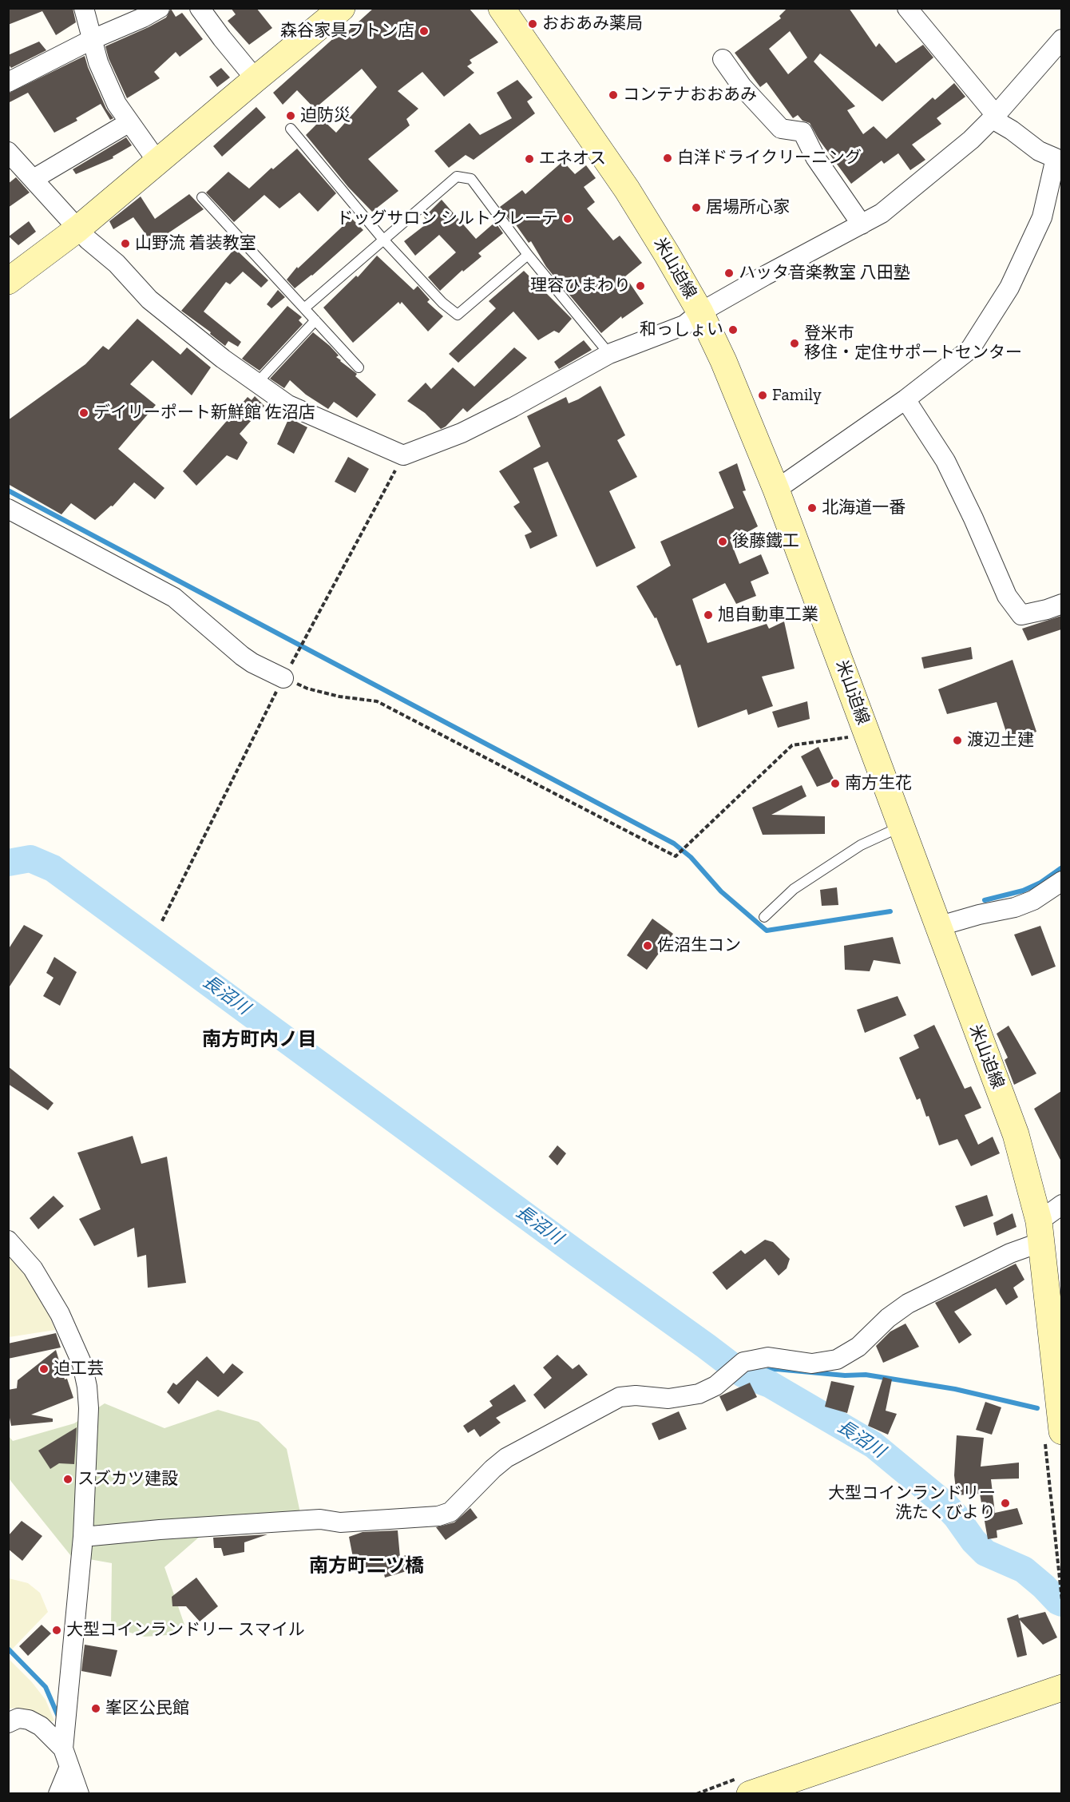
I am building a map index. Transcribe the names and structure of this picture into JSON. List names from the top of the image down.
{
  "streets": {
    "main road": ["米山迫線"]
  },
  "districts": ["南方町内ノ目", "南方町二ツ橋"],
  "water": ["長沼川"],
  "places": [
    "おおあみ薬局",
    "森谷家具フトン店",
    "コンテナおおあみ",
    "迫防災",
    "白洋ドライクリーニング",
    "エネオス",
    "居場所心家",
    "ドッグサロン シルトクレーテ",
    "山野流 着装教室",
    "ハッタ音楽教室 八田塾",
    "理容ひまわり",
    "和っしょい",
    "登米市 移住・定住サポートセンター",
    "Family",
    "デイリーポート新鮮館 佐沼店",
    "北海道一番",
    "後藤鐵工",
    "旭自動車工業",
    "渡辺土建",
    "南方生花",
    "佐沼生コン",
    "迫工芸",
    "スズカツ建設",
    "大型コインランドリー 洗たくびより",
    "大型コインランドリー スマイル",
    "峯区公民館"
  ]
}
